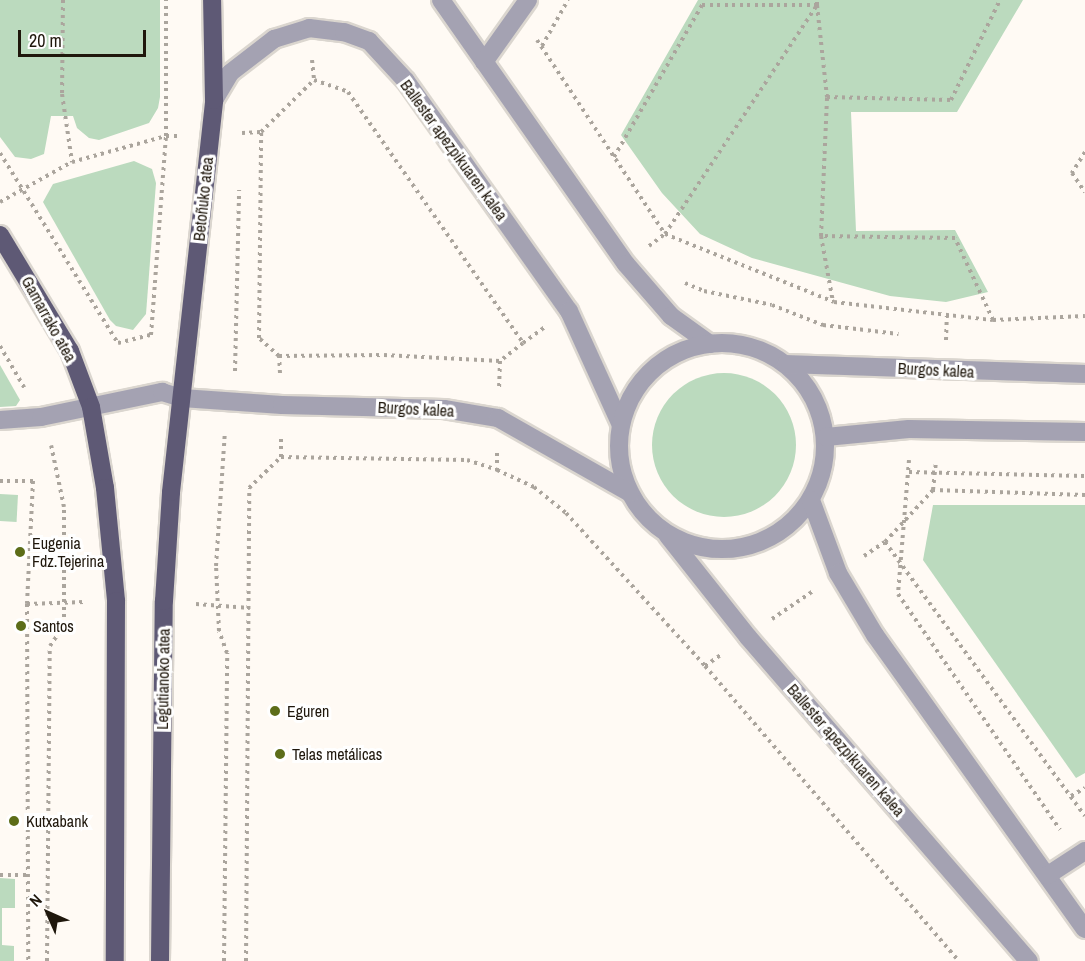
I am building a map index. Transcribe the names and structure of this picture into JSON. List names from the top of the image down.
{
  "streets": {
    "main road": ["Betoñuko atea", "Gamarrako atea", "Legutianoko atea"],
    "street": ["Ballester apezpikuaren kalea", "Burgos kalea"]
  },
  "crossings": [
    ["Ballester apezpikuaren kalea", "Betoñuko atea"],
    ["Ballester apezpikuaren kalea", "Burgos kalea"],
    ["Betoñuko atea", "Burgos kalea"],
    ["Betoñuko atea", "Legutianoko atea"],
    ["Gamarrako atea", "Burgos kalea"],
    ["Burgos kalea", "Legutianoko atea"]
  ],
  "places": [
    "Eugenia Fdz.Tejerina",
    "Santos",
    "Eguren",
    "Telas metálicas",
    "Kutxabank"
  ],
  "scale_bar": "20 m",
  "north": "top left"
}
